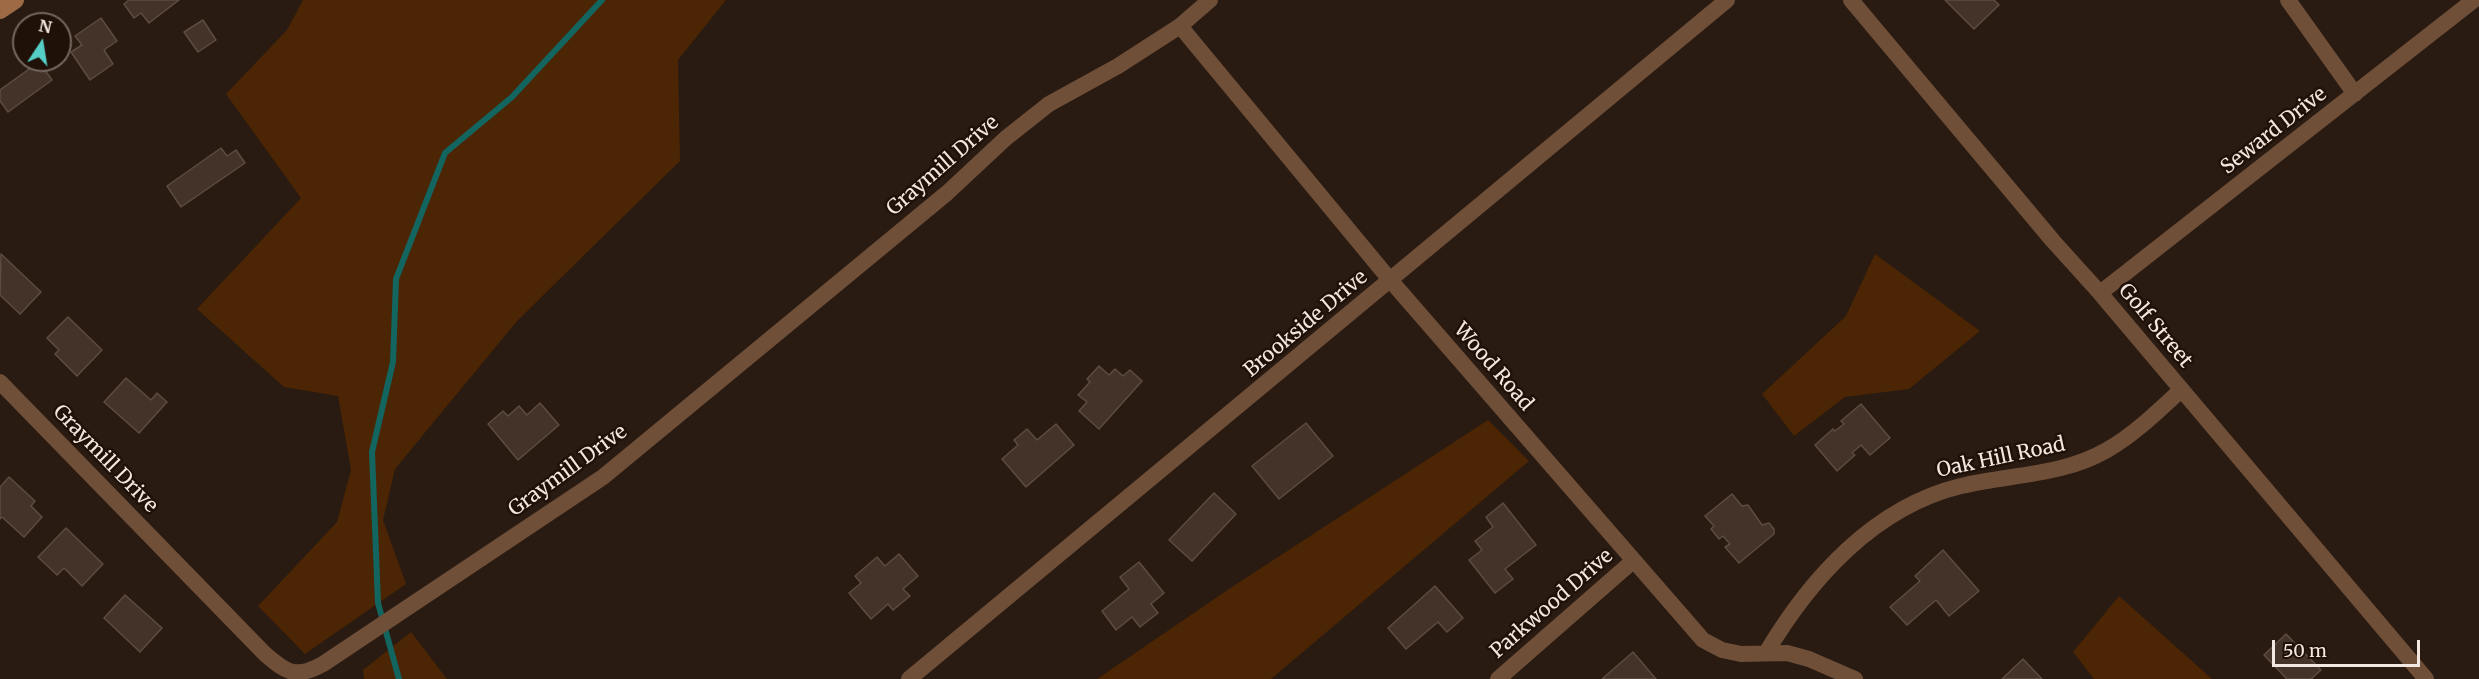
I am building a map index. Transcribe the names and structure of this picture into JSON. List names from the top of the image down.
{
  "streets": {
    "street": [
      "Seward Drive",
      "Graymill Drive",
      "Brookside Drive",
      "Golf Street",
      "Wood Road",
      "Oak Hill Road",
      "Parkwood Drive"
    ]
  },
  "crossings": [
    ["Seward Drive", "Golf Street"],
    ["Graymill Drive", "Wood Road"],
    ["Brookside Drive", "Wood Road"],
    ["Golf Street", "Oak Hill Road"],
    ["Wood Road", "Oak Hill Road"],
    ["Wood Road", "Parkwood Drive"]
  ],
  "scale_bar": "50 m",
  "north": "top"
}
